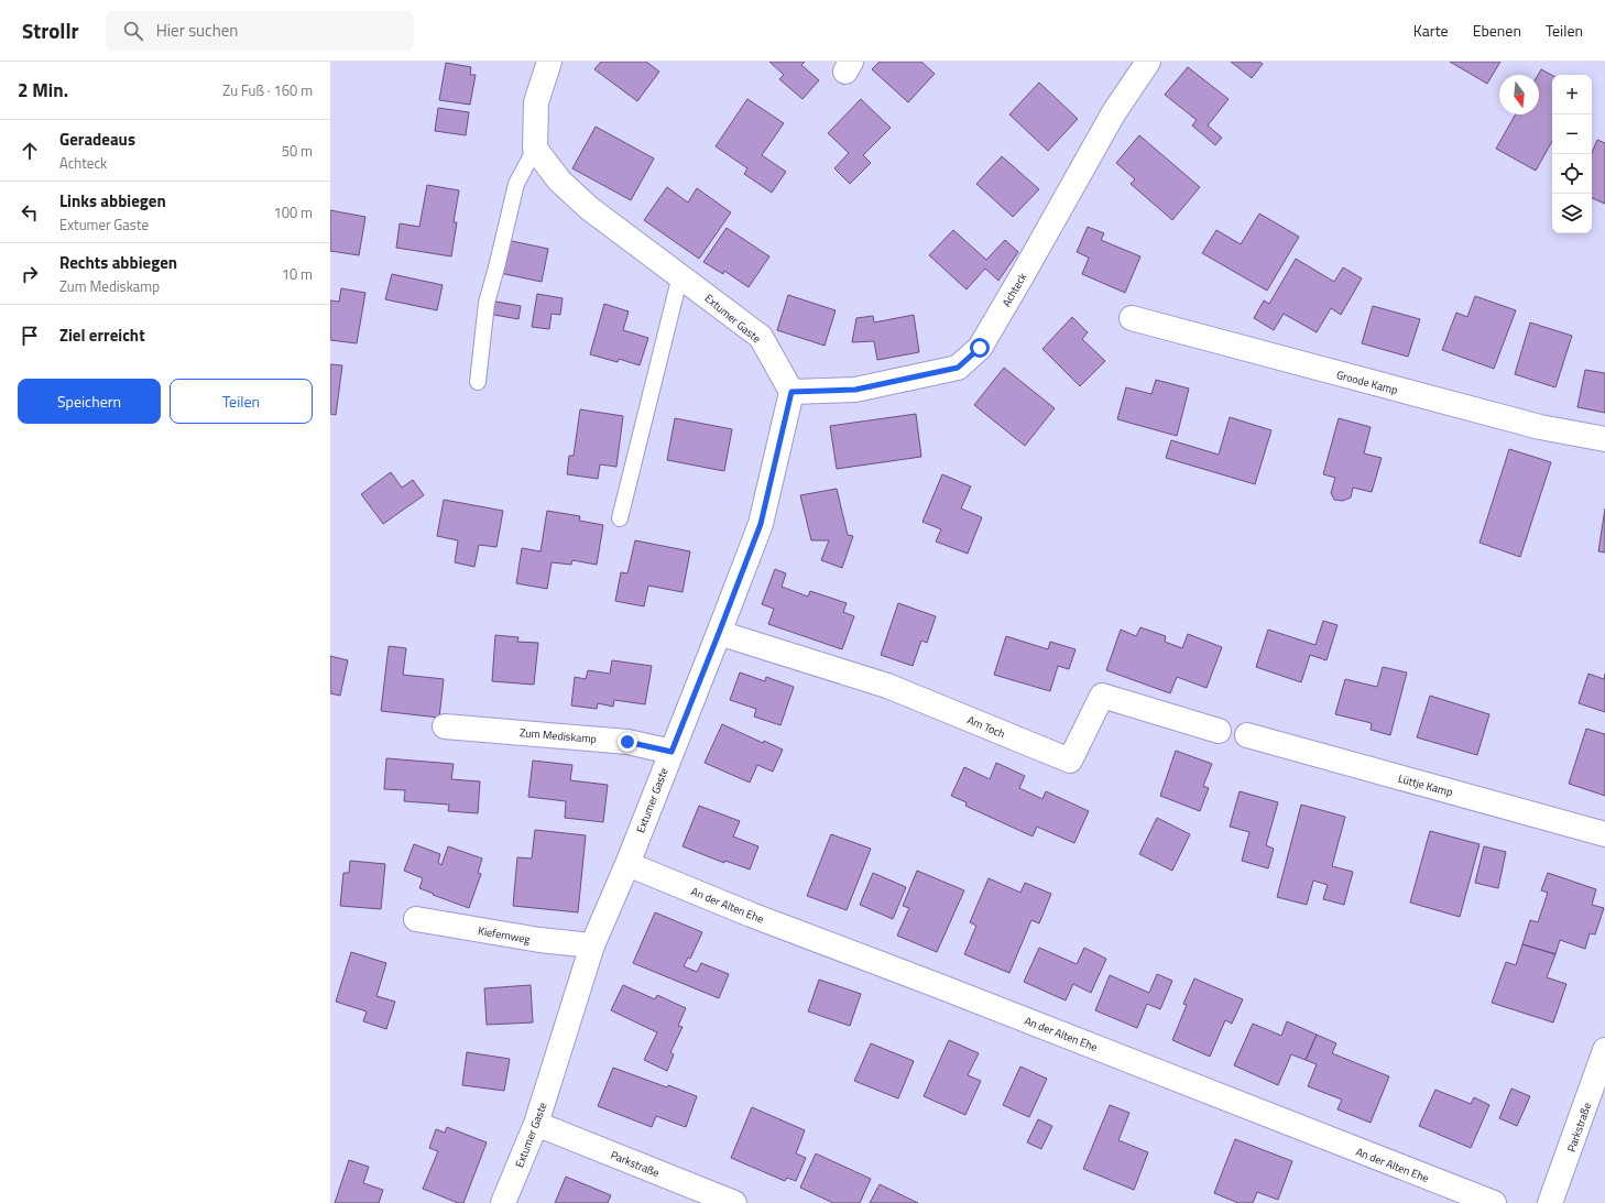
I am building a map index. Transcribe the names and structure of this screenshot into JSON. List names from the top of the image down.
{
  "streets": {
    "street": [
      "Achteck",
      "Extumer Gaste",
      "Groode Kamp",
      "Am Toch",
      "Zum Mediskamp",
      "Lüttje Kamp",
      "An der Alten Ehe",
      "Kiefernweg",
      "Parkstraße"
    ]
  },
  "crossings": [
    ["Achteck", "Extumer Gaste"],
    ["Extumer Gaste", "Am Toch"],
    ["Extumer Gaste", "Zum Mediskamp"],
    ["Extumer Gaste", "An der Alten Ehe"],
    ["Extumer Gaste", "Kiefernweg"],
    ["Extumer Gaste", "Parkstraße"]
  ],
  "north": "bottom",
  "page": {
    "header": "Strollr",
    "search": "Hier suchen",
    "nav": ["Karte", "Ebenen", "Teilen"],
    "heading": ["2 Min.", "Zu Fuß · 160 m"],
    "map_buttons": ["+", "−"],
    "list": [
      ["Geradeaus", "Achteck", "50 m"],
      ["Links abbiegen", "Extumer Gaste", "100 m"],
      ["Rechts abbiegen", "Zum Mediskamp", "10 m"],
      "Ziel erreicht"
    ],
    "buttons": ["Speichern", "Teilen"]
  }
}
